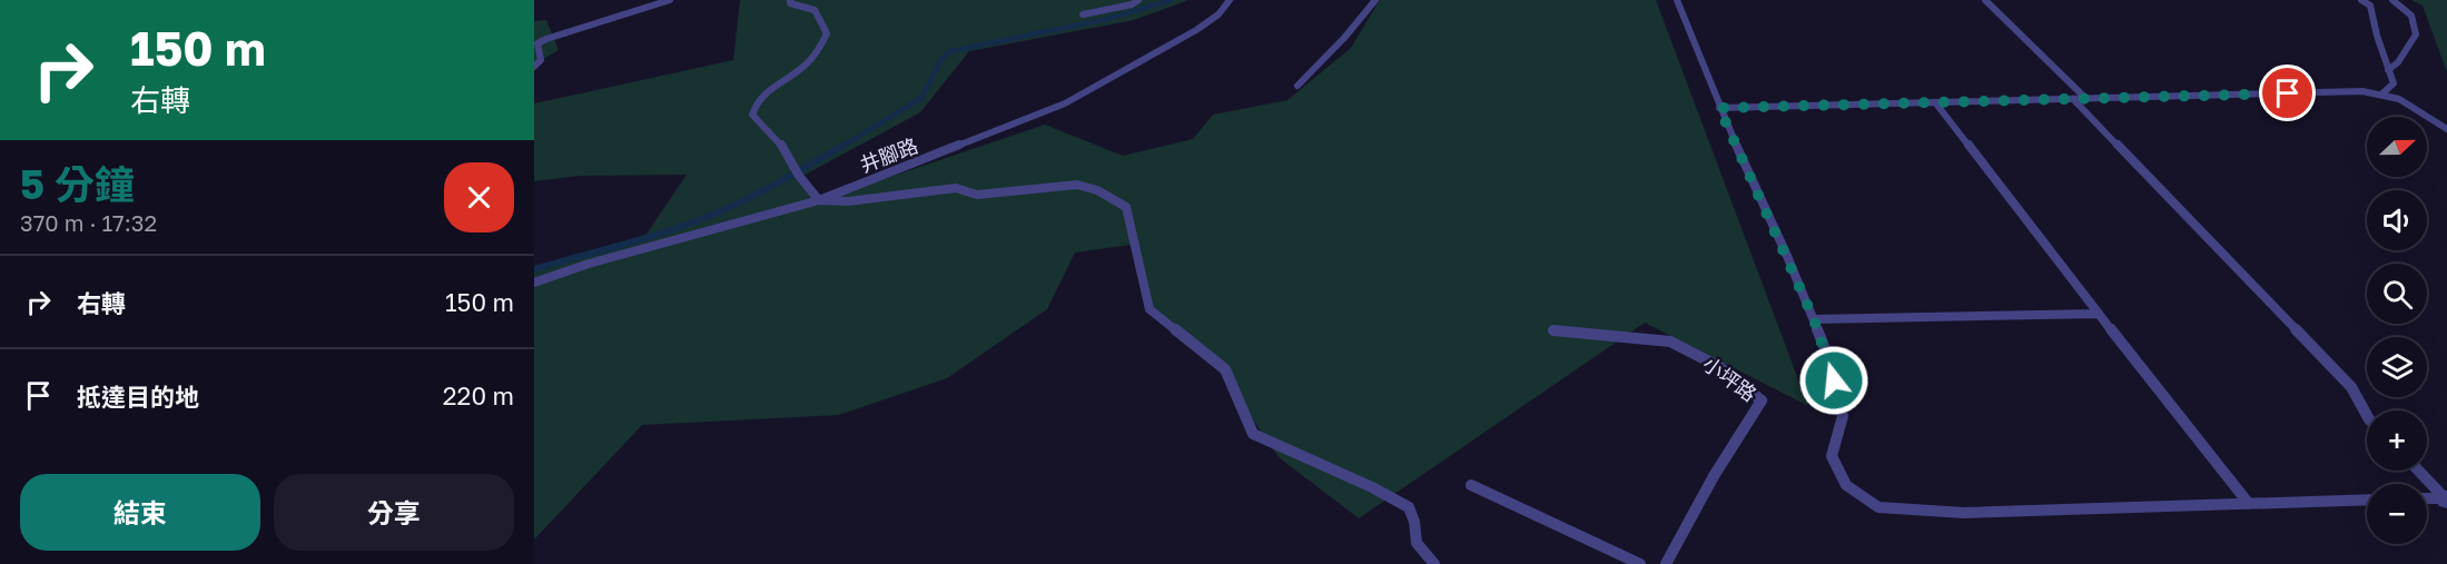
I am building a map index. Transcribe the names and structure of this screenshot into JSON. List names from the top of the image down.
{
  "streets": {
    "lane": ["井腳路", "小坪路"]
  },
  "north": "right",
  "page": {
    "turn": ["150 m", "右轉"],
    "map_buttons": ["+", "−"],
    "heading": ["5 分鐘", "370 m · 17:32"],
    "list": [
      {
        "name": "右轉",
        "value": "150 m"
      },
      {
        "name": "抵達目的地",
        "value": "220 m"
      }
    ],
    "buttons": ["結束", "分享"]
  }
}
